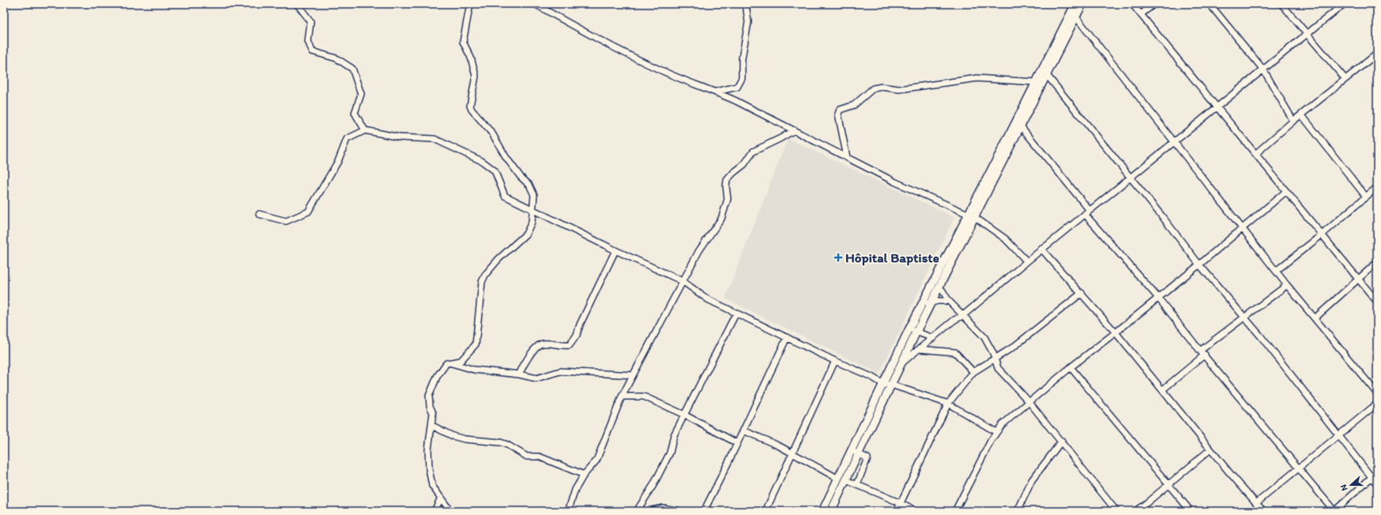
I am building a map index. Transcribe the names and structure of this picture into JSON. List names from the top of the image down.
{
  "places": {
    "health": ["Hôpital Baptiste"]
  },
  "north": "left"
}
